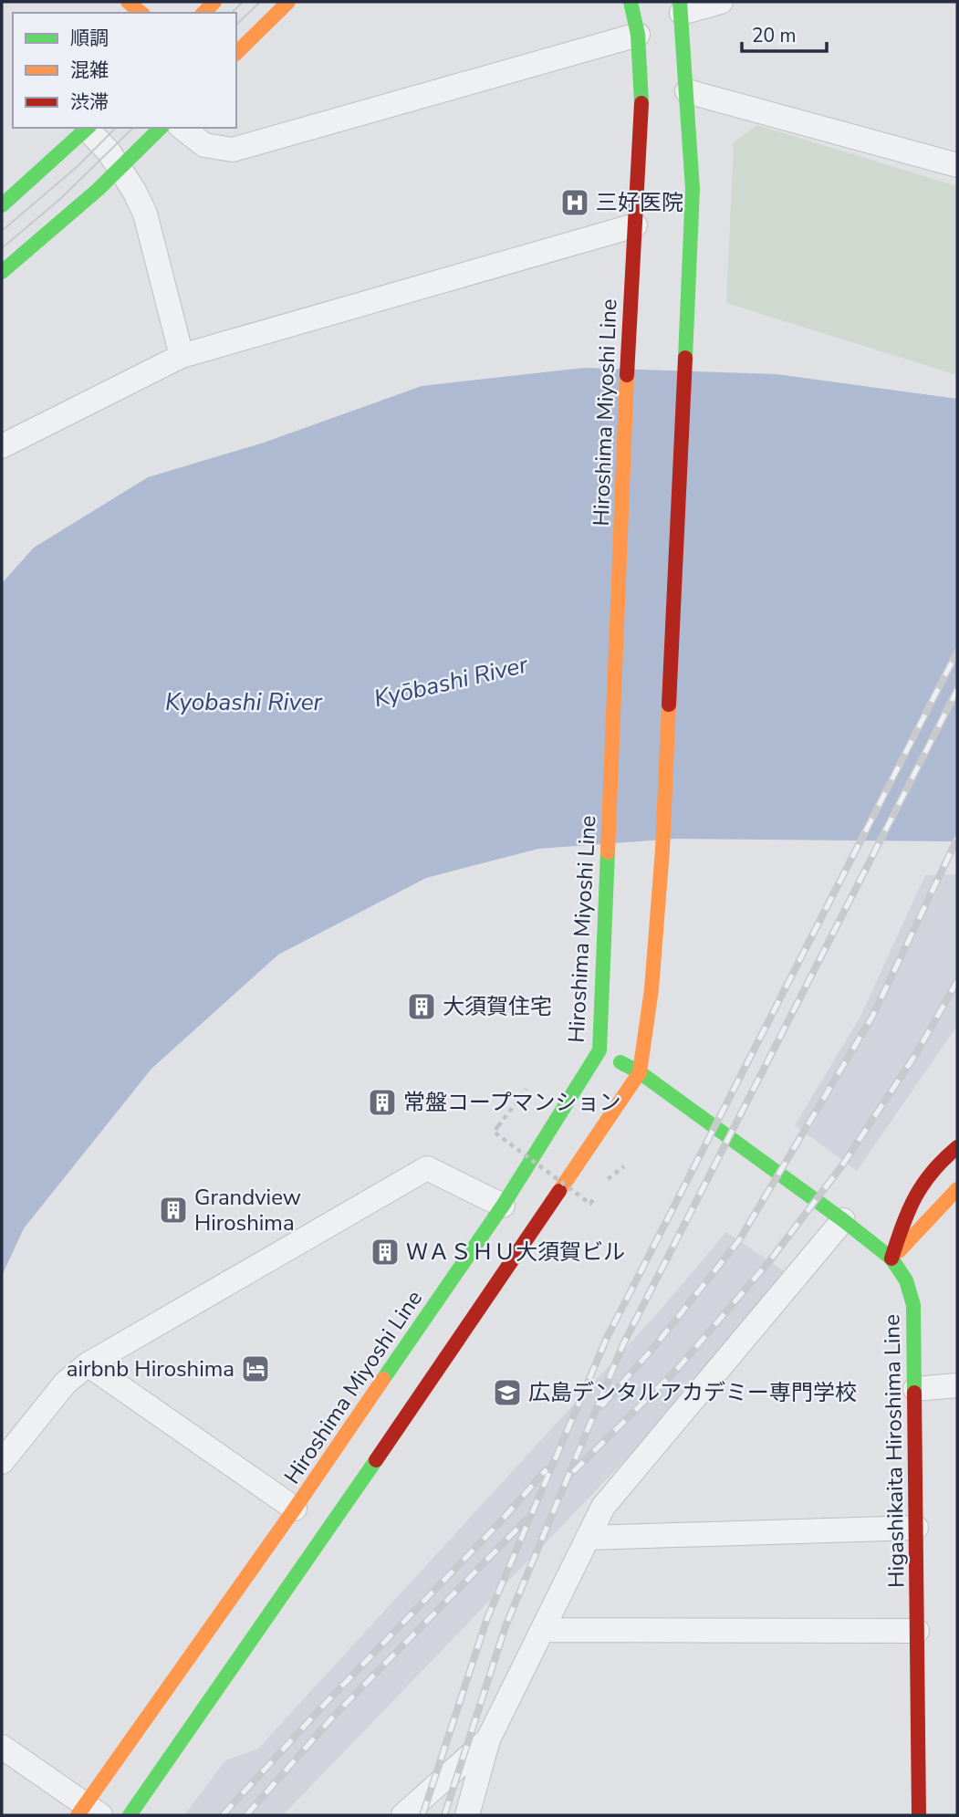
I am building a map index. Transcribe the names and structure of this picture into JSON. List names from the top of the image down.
{
  "streets": {
    "main road": ["Hiroshima Miyoshi Line", "Higashikaita Hiroshima Line"]
  },
  "crossings": [
    ["Hiroshima Miyoshi Line", "Higashikaita Hiroshima Line"]
  ],
  "water": ["Kyōbashi River", "Kyobashi River"],
  "places": {
    "hospital": ["三好医院"],
    "building": [
      "大須賀住宅",
      "常盤コープマンション",
      "Grandview Hiroshima",
      "ＷＡＳＨＵ大須賀ビル"
    ],
    "hotel": ["airbnb Hiroshima"],
    "school or university": ["広島デンタルアカデミー専門学校"]
  },
  "legend": ["順調", "混雑", "渋滞"],
  "scale_bar": "20 m"
}
